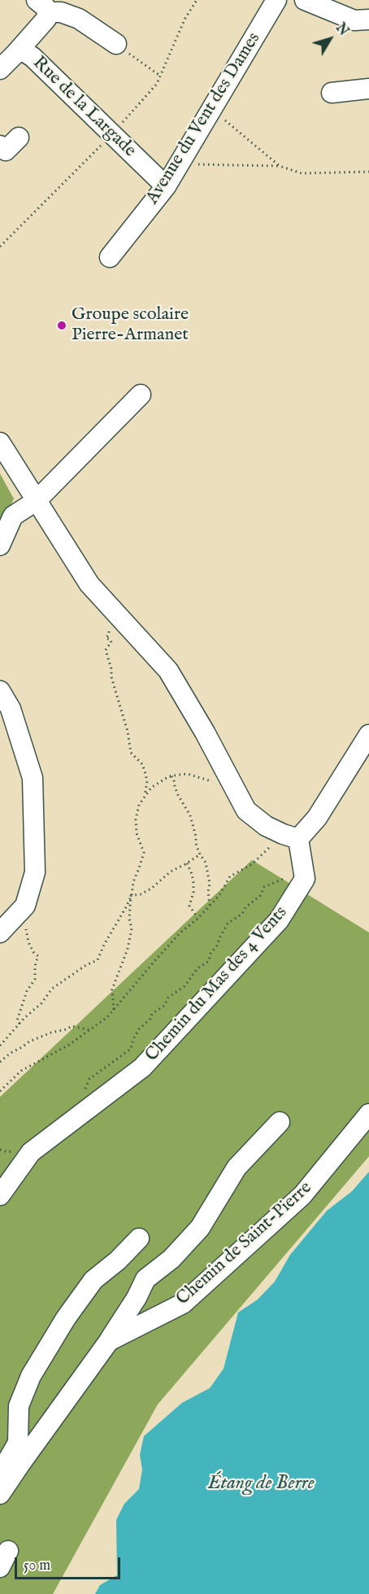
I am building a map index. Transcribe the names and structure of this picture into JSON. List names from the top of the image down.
{
  "streets": {
    "street": [
      "Rue de la Largade",
      "Avenue du Vent des Dames",
      "Chemin du Mas des 4 Vents",
      "Chemin de Saint-Pierre"
    ]
  },
  "crossings": [
    ["Rue de la Largade", "Avenue du Vent des Dames"]
  ],
  "water": ["Étang de Berre"],
  "places": ["Groupe scolaire Pierre-Armanet"],
  "scale_bar": "50 m",
  "north": "top right"
}
